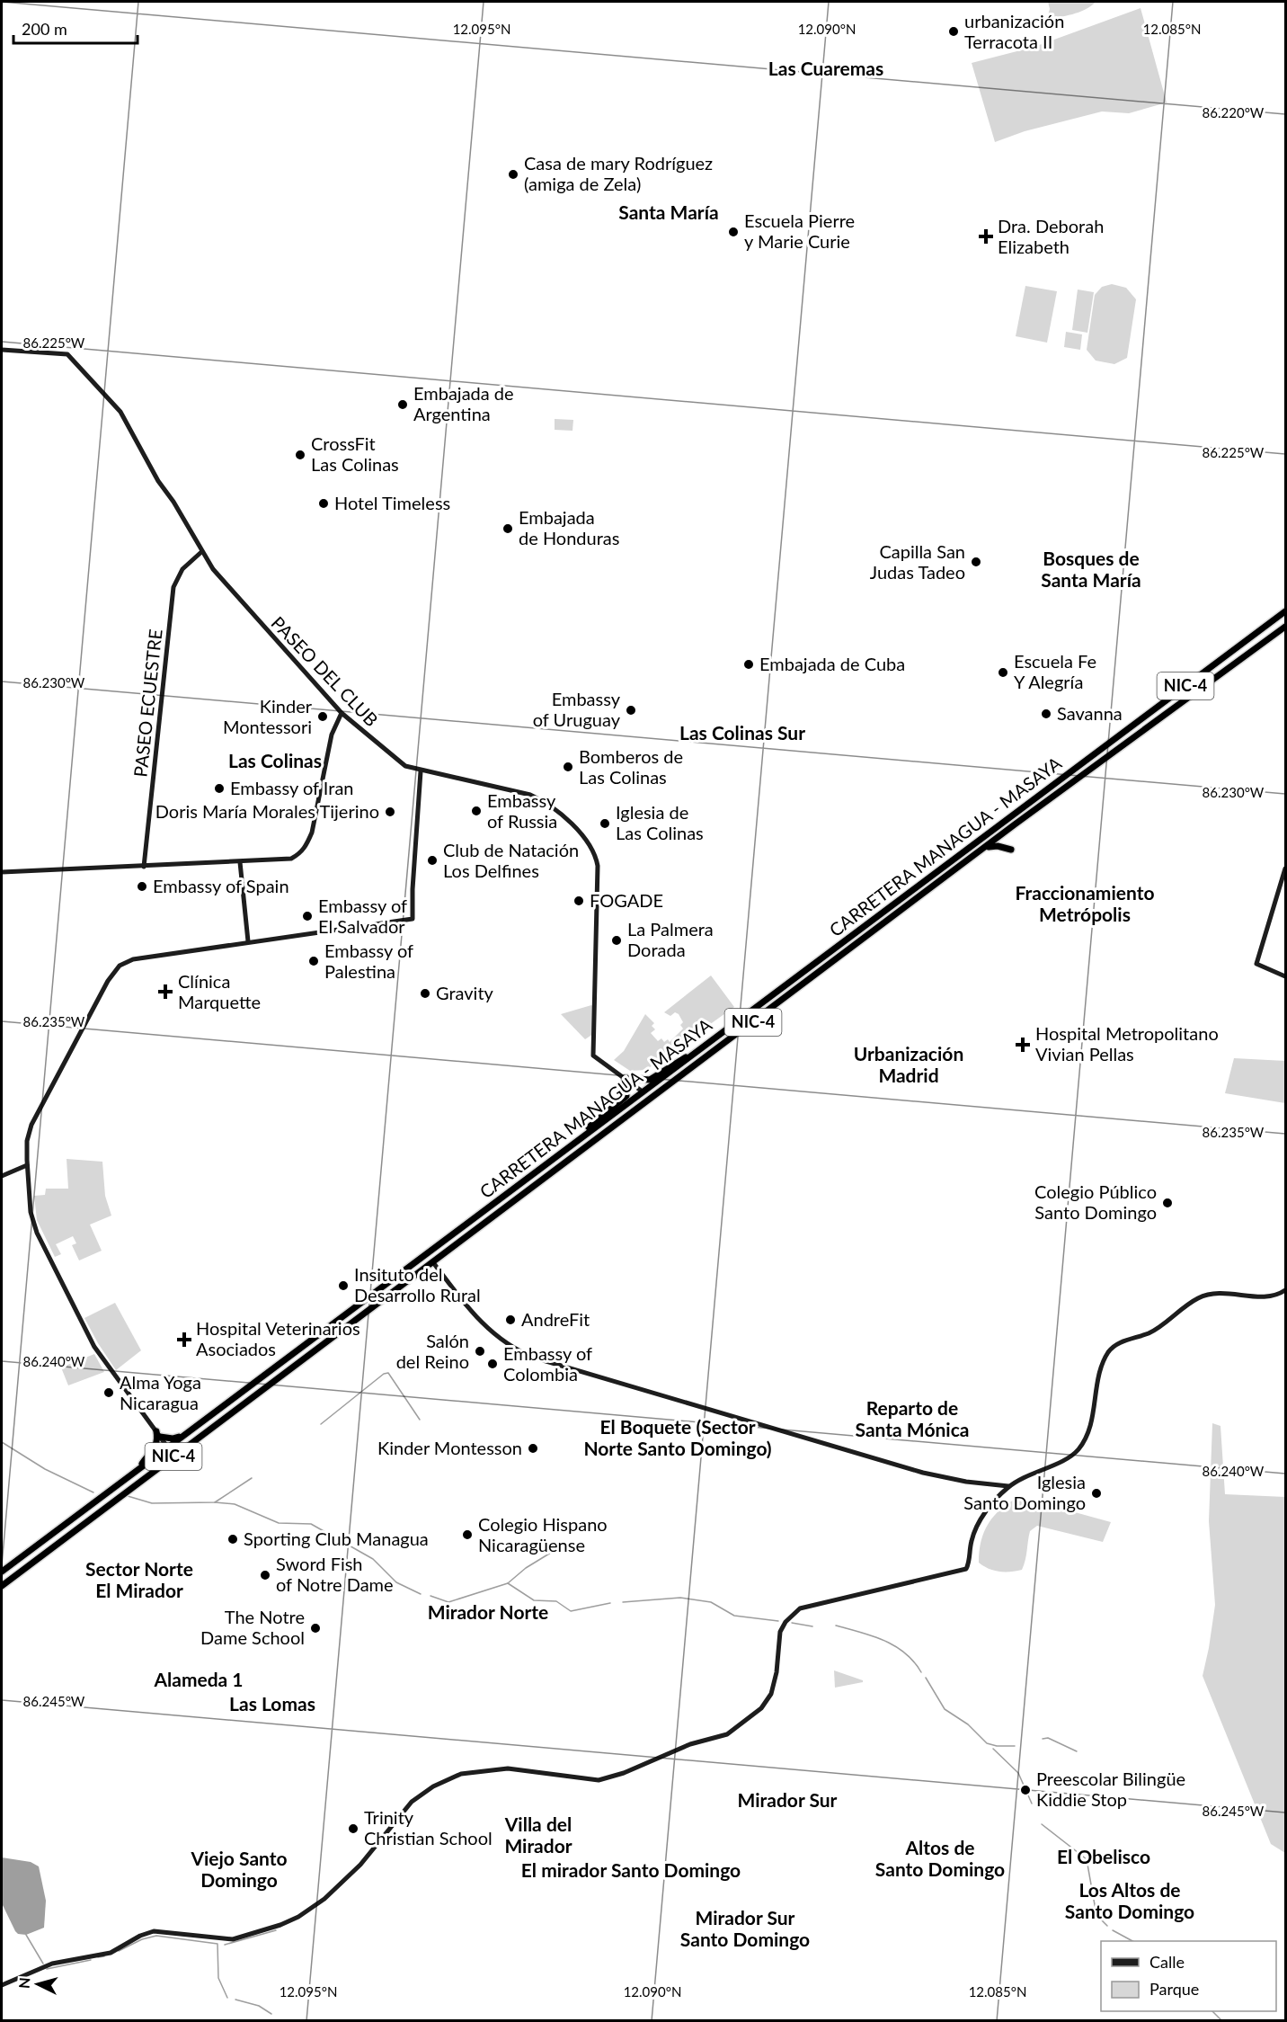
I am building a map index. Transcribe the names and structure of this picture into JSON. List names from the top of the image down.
{
  "streets": {
    "highway": ["NIC-4", "CARRETERA MANAGUA - MASAYA"],
    "street": ["PASEO DEL CLUB", "PASEO ECUESTRE"]
  },
  "crossings": [
    ["PASEO DEL CLUB", "PASEO ECUESTRE"]
  ],
  "districts": [
    "Las Cuaremas",
    "Santa María",
    "Bosques de Santa María",
    "Las Colinas Sur",
    "Las Colinas",
    "Fraccionamiento Metrópolis",
    "Urbanización Madrid",
    "Reparto de Santa Mónica",
    "El Boquete (Sector Norte Santo Domingo)",
    "Sector Norte El Mirador",
    "Mirador Norte",
    "Alameda 1",
    "Las Lomas",
    "Mirador Sur",
    "Villa del Mirador",
    "Altos de Santo Domingo",
    "El Obelisco",
    "Viejo Santo Domingo",
    "El mirador Santo Domingo",
    "Los Altos de Santo Domingo",
    "Mirador Sur Santo Domingo"
  ],
  "places": {
    "other": [
      "urbanización Terracota II",
      "Casa de mary Rodríguez (amiga de Zela)",
      "Escuela Pierre y Marie Curie",
      "Embajada de Argentina",
      "CrossFit Las Colinas",
      "Hotel Timeless",
      "Embajada de Honduras",
      "Capilla San Judas Tadeo",
      "Embajada de Cuba",
      "Escuela Fe Y Alegría",
      "Embassy of Uruguay",
      "Savanna",
      "Kinder Montessori",
      "Bomberos de Las Colinas",
      "Embassy of Iran",
      "Embassy of Russia",
      "Doris María Morales Tijerino",
      "Iglesia de Las Colinas",
      "Club de Natación Los Delfines",
      "Embassy of Spain",
      "FOGADE",
      "Embassy of El Salvador",
      "La Palmera Dorada",
      "Embassy of Palestina",
      "Gravity",
      "Colegio Público Santo Domingo",
      "Insituto del Desarrollo Rural",
      "AndreFit",
      "Salón del Reino",
      "Embassy of Colombia",
      "Alma Yoga Nicaragua",
      "Kinder Montesson",
      "Iglesia Santo Domingo",
      "Colegio Hispano Nicaragüense",
      "Sporting Club Managua",
      "Sword Fish of Notre Dame",
      "The Notre Dame School",
      "Preescolar Bilingüe Kiddie Stop",
      "Trinity Christian School"
    ],
    "health": [
      "Dra. Deborah Elizabeth",
      "Clínica Marquette",
      "Hospital Metropolitano Vivian Pellas",
      "Hospital Veterinarios Asociados"
    ]
  },
  "legend": ["Calle", "Parque"],
  "scale_bar": "200 m",
  "north": "left",
  "coordinates": [
    "12.095°N",
    "12.090°N",
    "12.085°N",
    "86.220°W",
    "86.225°W",
    "86.230°W",
    "86.235°W",
    "86.240°W",
    "86.245°W"
  ]
}
